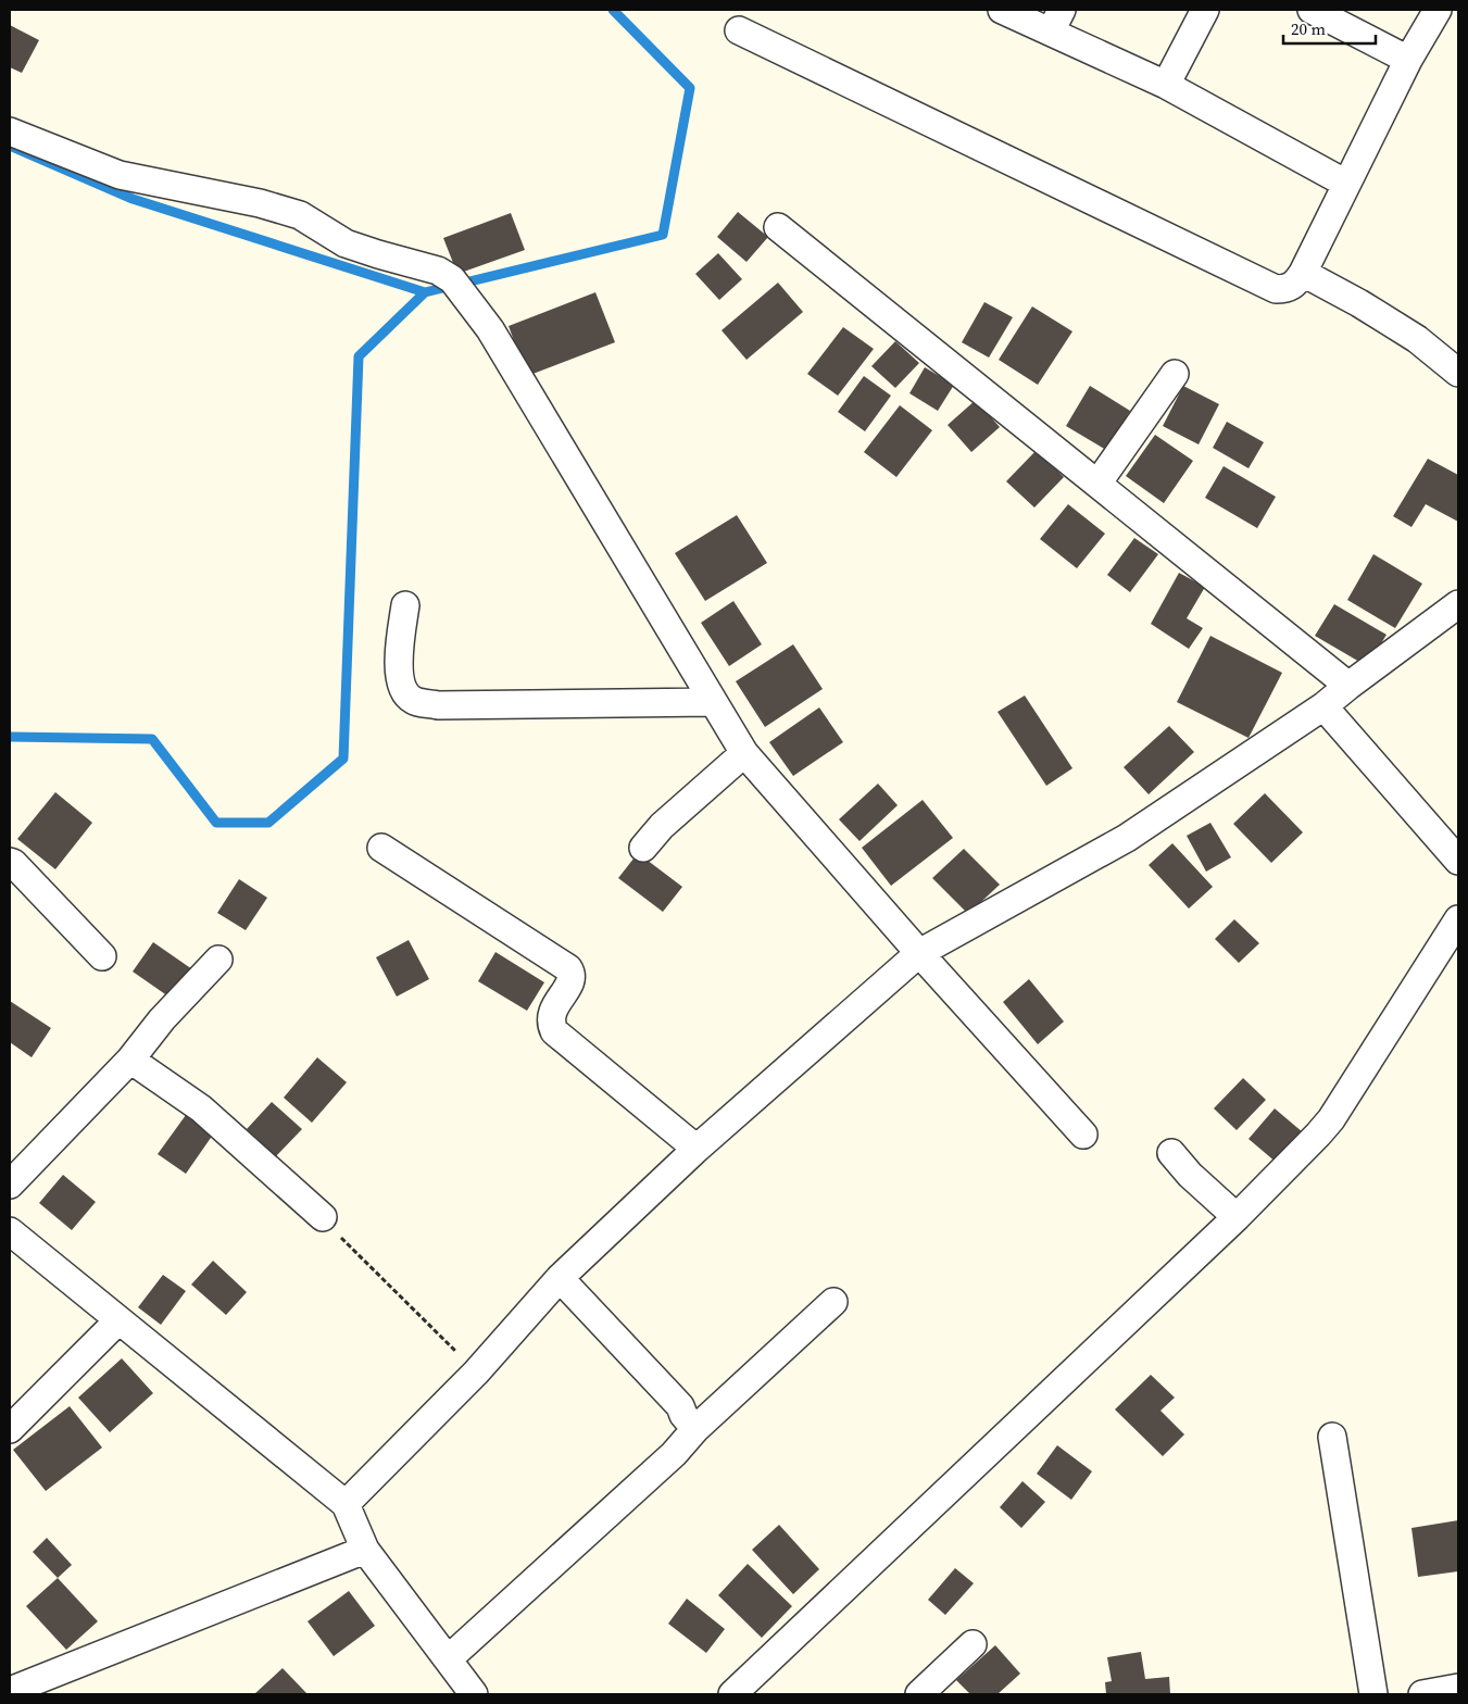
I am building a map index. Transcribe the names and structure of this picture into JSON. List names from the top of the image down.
{
  "scale_bar": "20 m"
}
